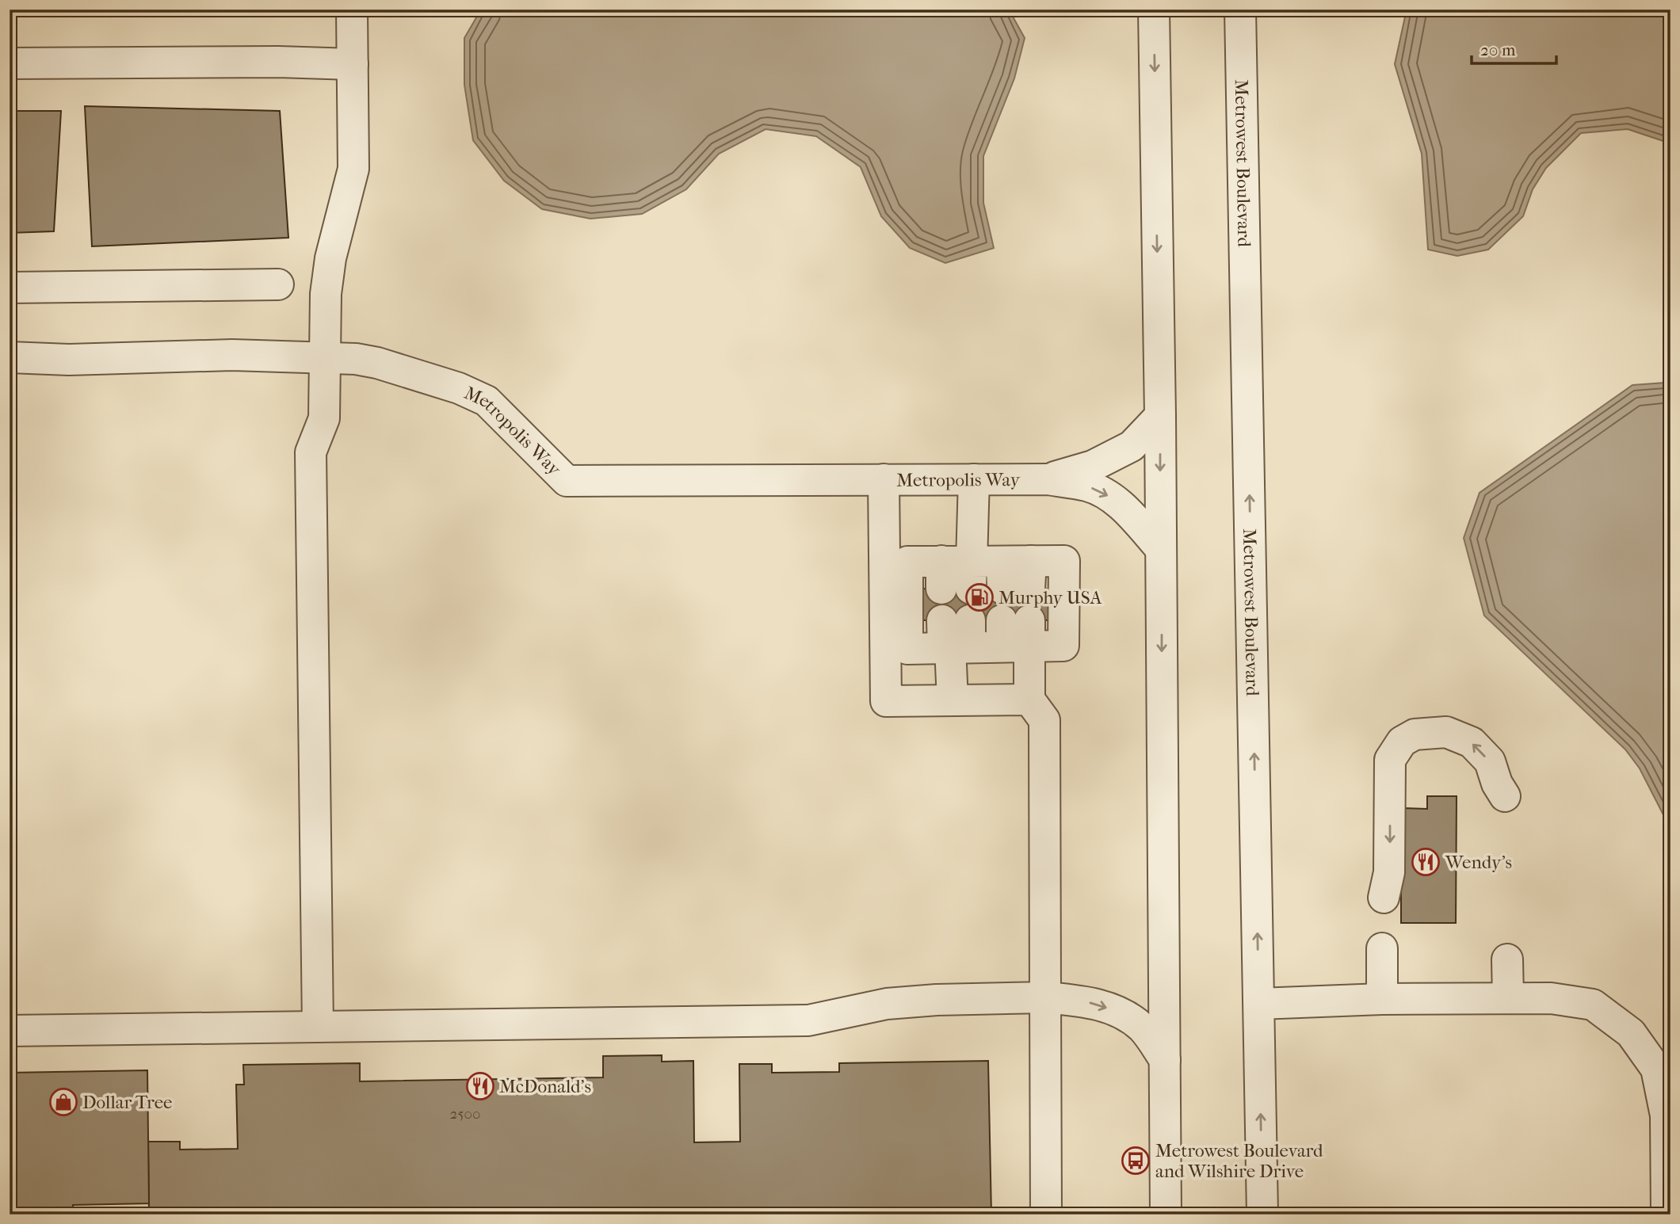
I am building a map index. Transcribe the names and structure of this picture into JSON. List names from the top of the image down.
{
  "streets": {
    "street": ["Metrowest Boulevard", "Metropolis Way"]
  },
  "places": {
    "fuel station": ["Murphy USA"],
    "restaurant": ["Wendy's", "McDonald's"],
    "shop": ["Dollar Tree"],
    "bus stop": ["Metrowest Boulevard and Wilshire Drive"]
  },
  "house_numbers": ["2500"],
  "scale_bar": "20 m"
}
